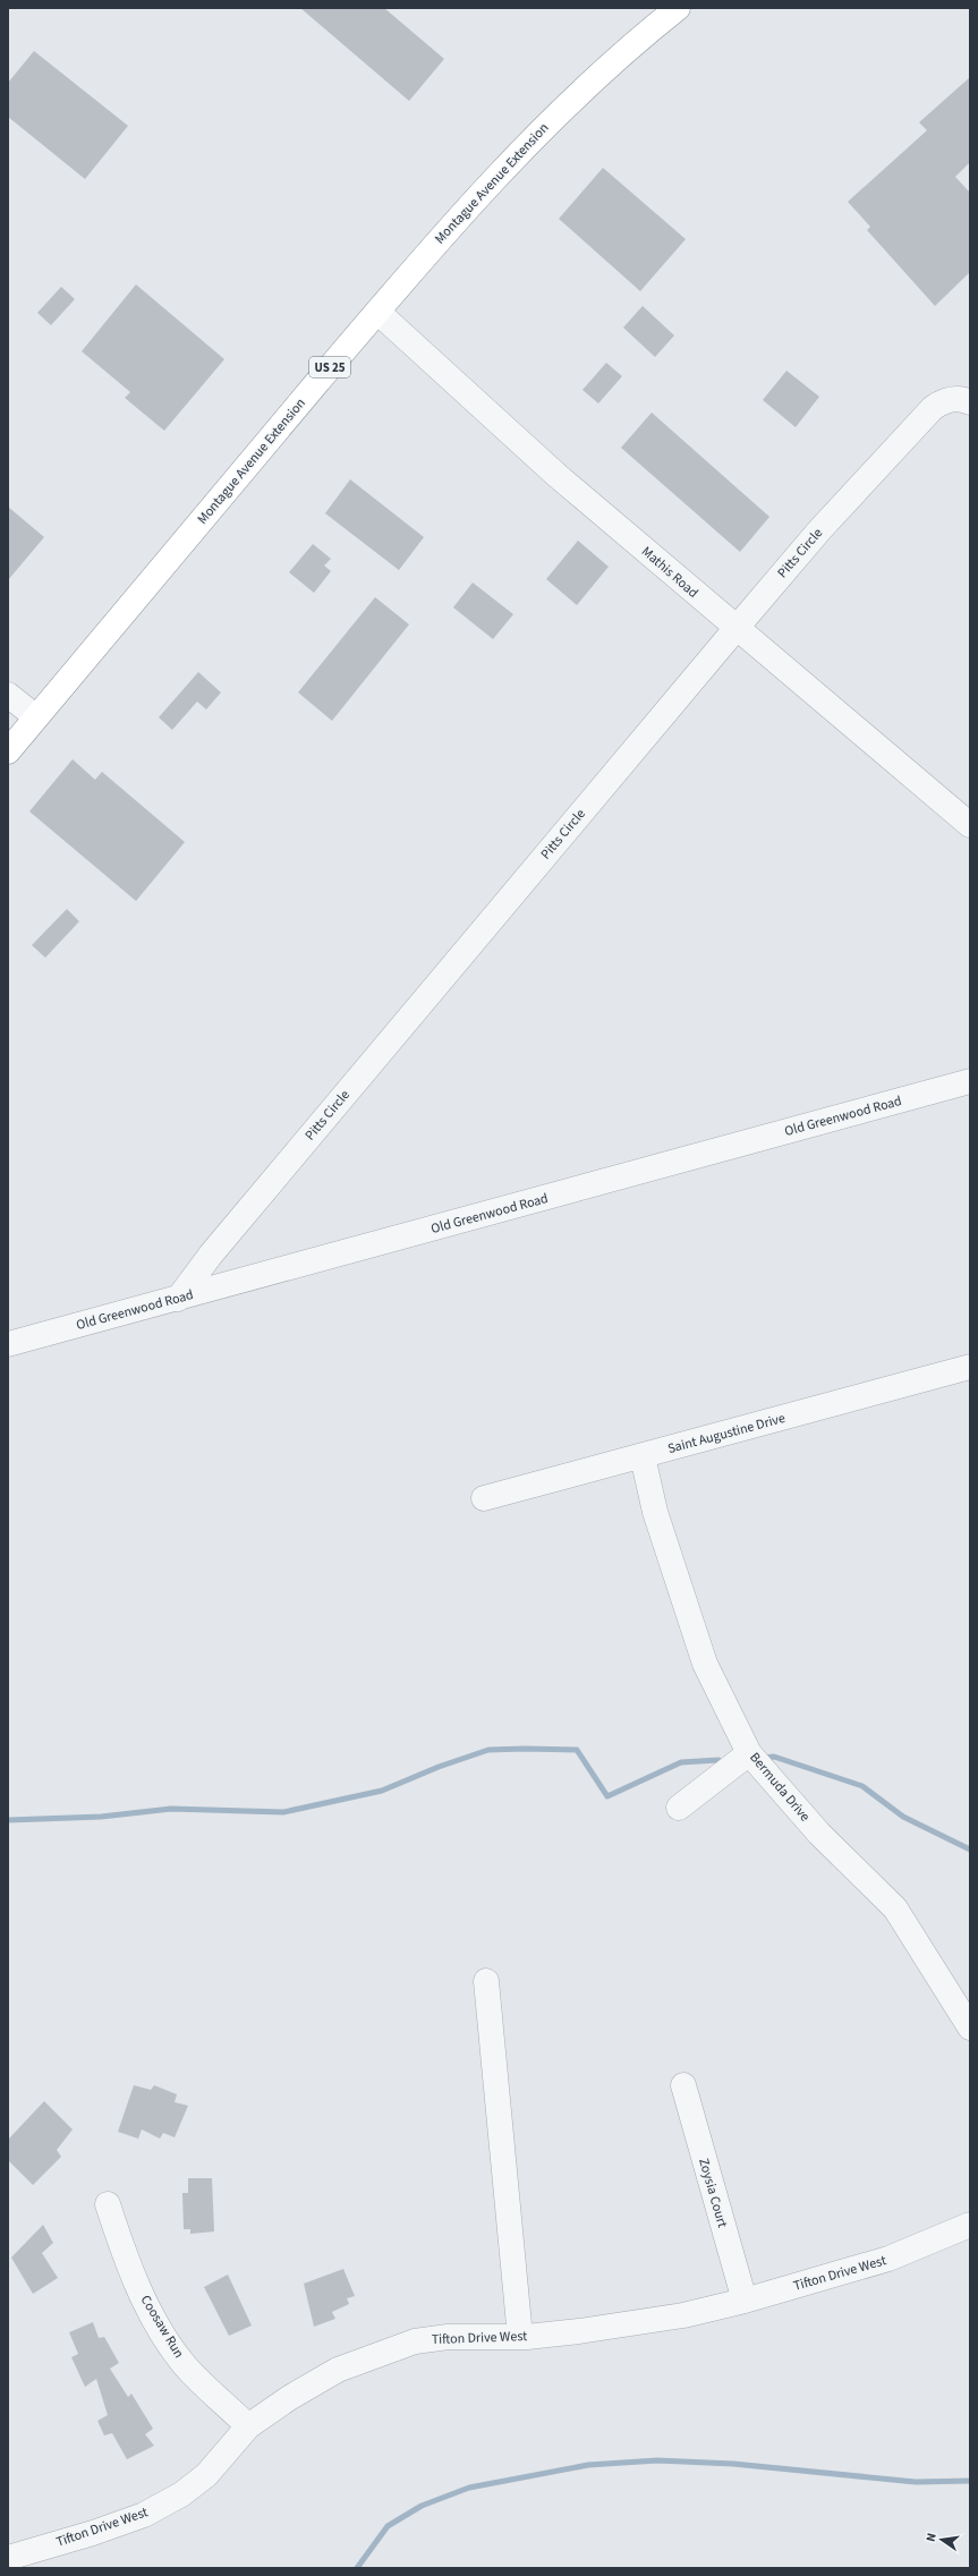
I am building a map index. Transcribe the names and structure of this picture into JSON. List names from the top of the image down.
{
  "streets": {
    "highway": ["Montague Avenue Extension", "US 25"],
    "street": [
      "Pitts Circle",
      "Mathis Road",
      "Old Greenwood Road",
      "Saint Augustine Drive",
      "Bermuda Drive",
      "Zoysia Court",
      "Tifton Drive West",
      "Coosaw Run"
    ]
  },
  "crossings": [
    ["Montague Avenue Extension", "Mathis Road"],
    ["Pitts Circle", "Mathis Road"],
    ["Pitts Circle", "Old Greenwood Road"],
    ["Saint Augustine Drive", "Bermuda Drive"],
    ["Zoysia Court", "Tifton Drive West"],
    ["Tifton Drive West", "Coosaw Run"]
  ],
  "north": "left"
}
